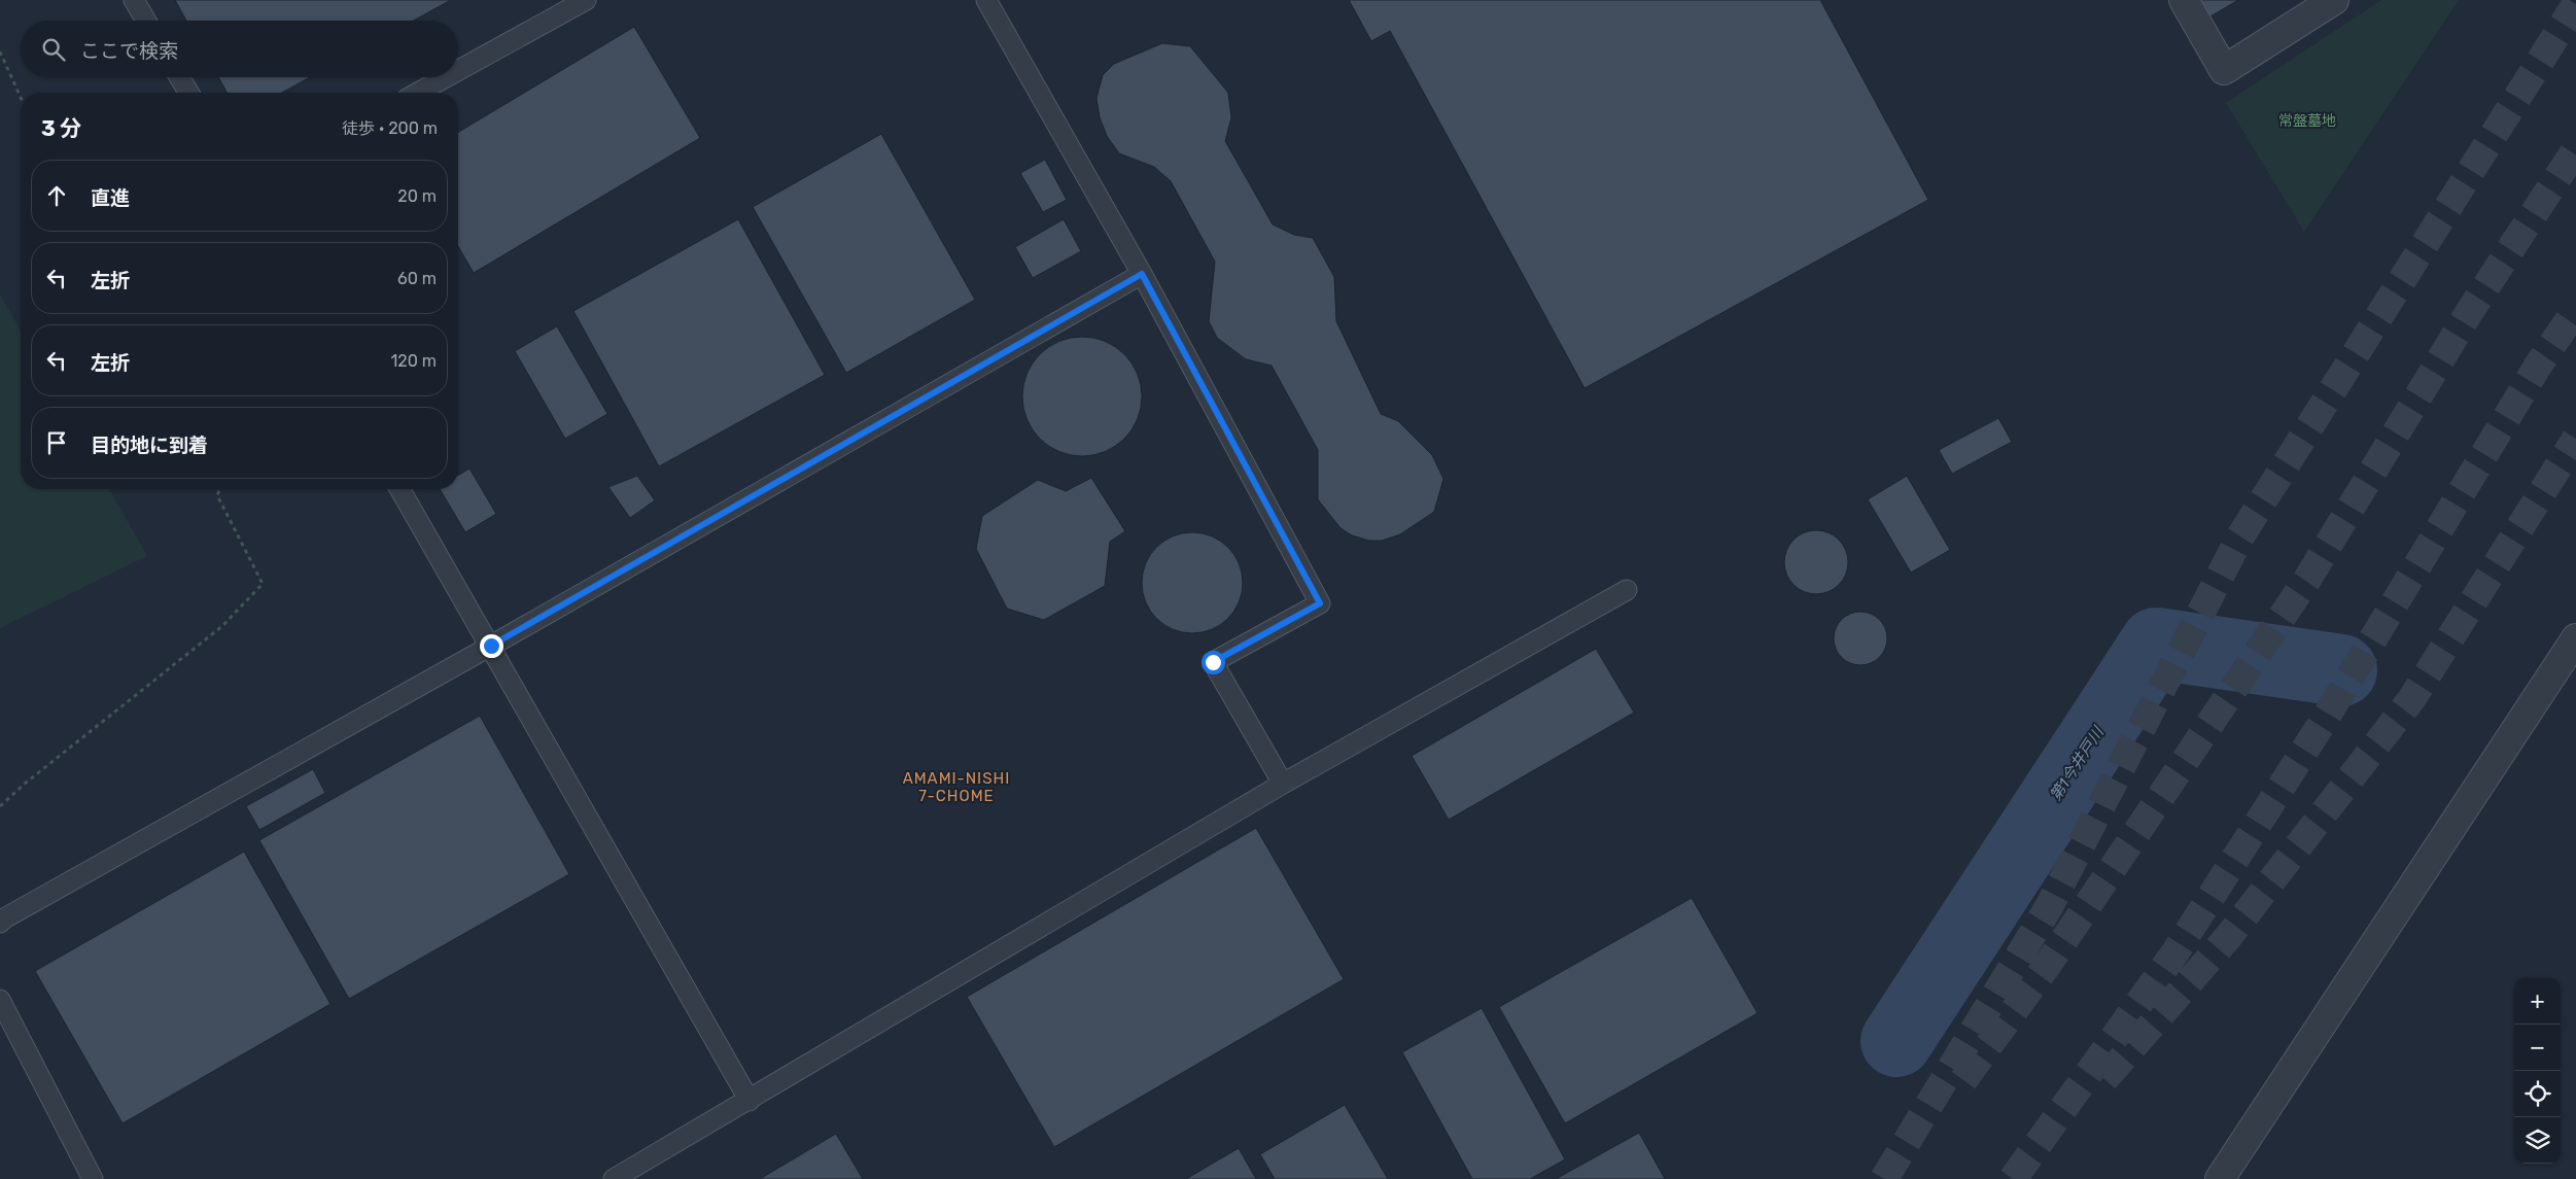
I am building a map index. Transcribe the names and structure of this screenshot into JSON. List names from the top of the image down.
{
  "districts": ["AMAMI-NISHI 7-CHOME"],
  "water": ["第1今井戸川"],
  "parks": ["常盤墓地"],
  "page": {
    "search": "ここで検索",
    "heading": ["3 分", "徒歩 · 200 m"],
    "list": [
      ["直進", "20 m"],
      ["左折", "60 m"],
      ["左折", "120 m"],
      "目的地に到着"
    ],
    "map_buttons": ["+", "−"]
  }
}
